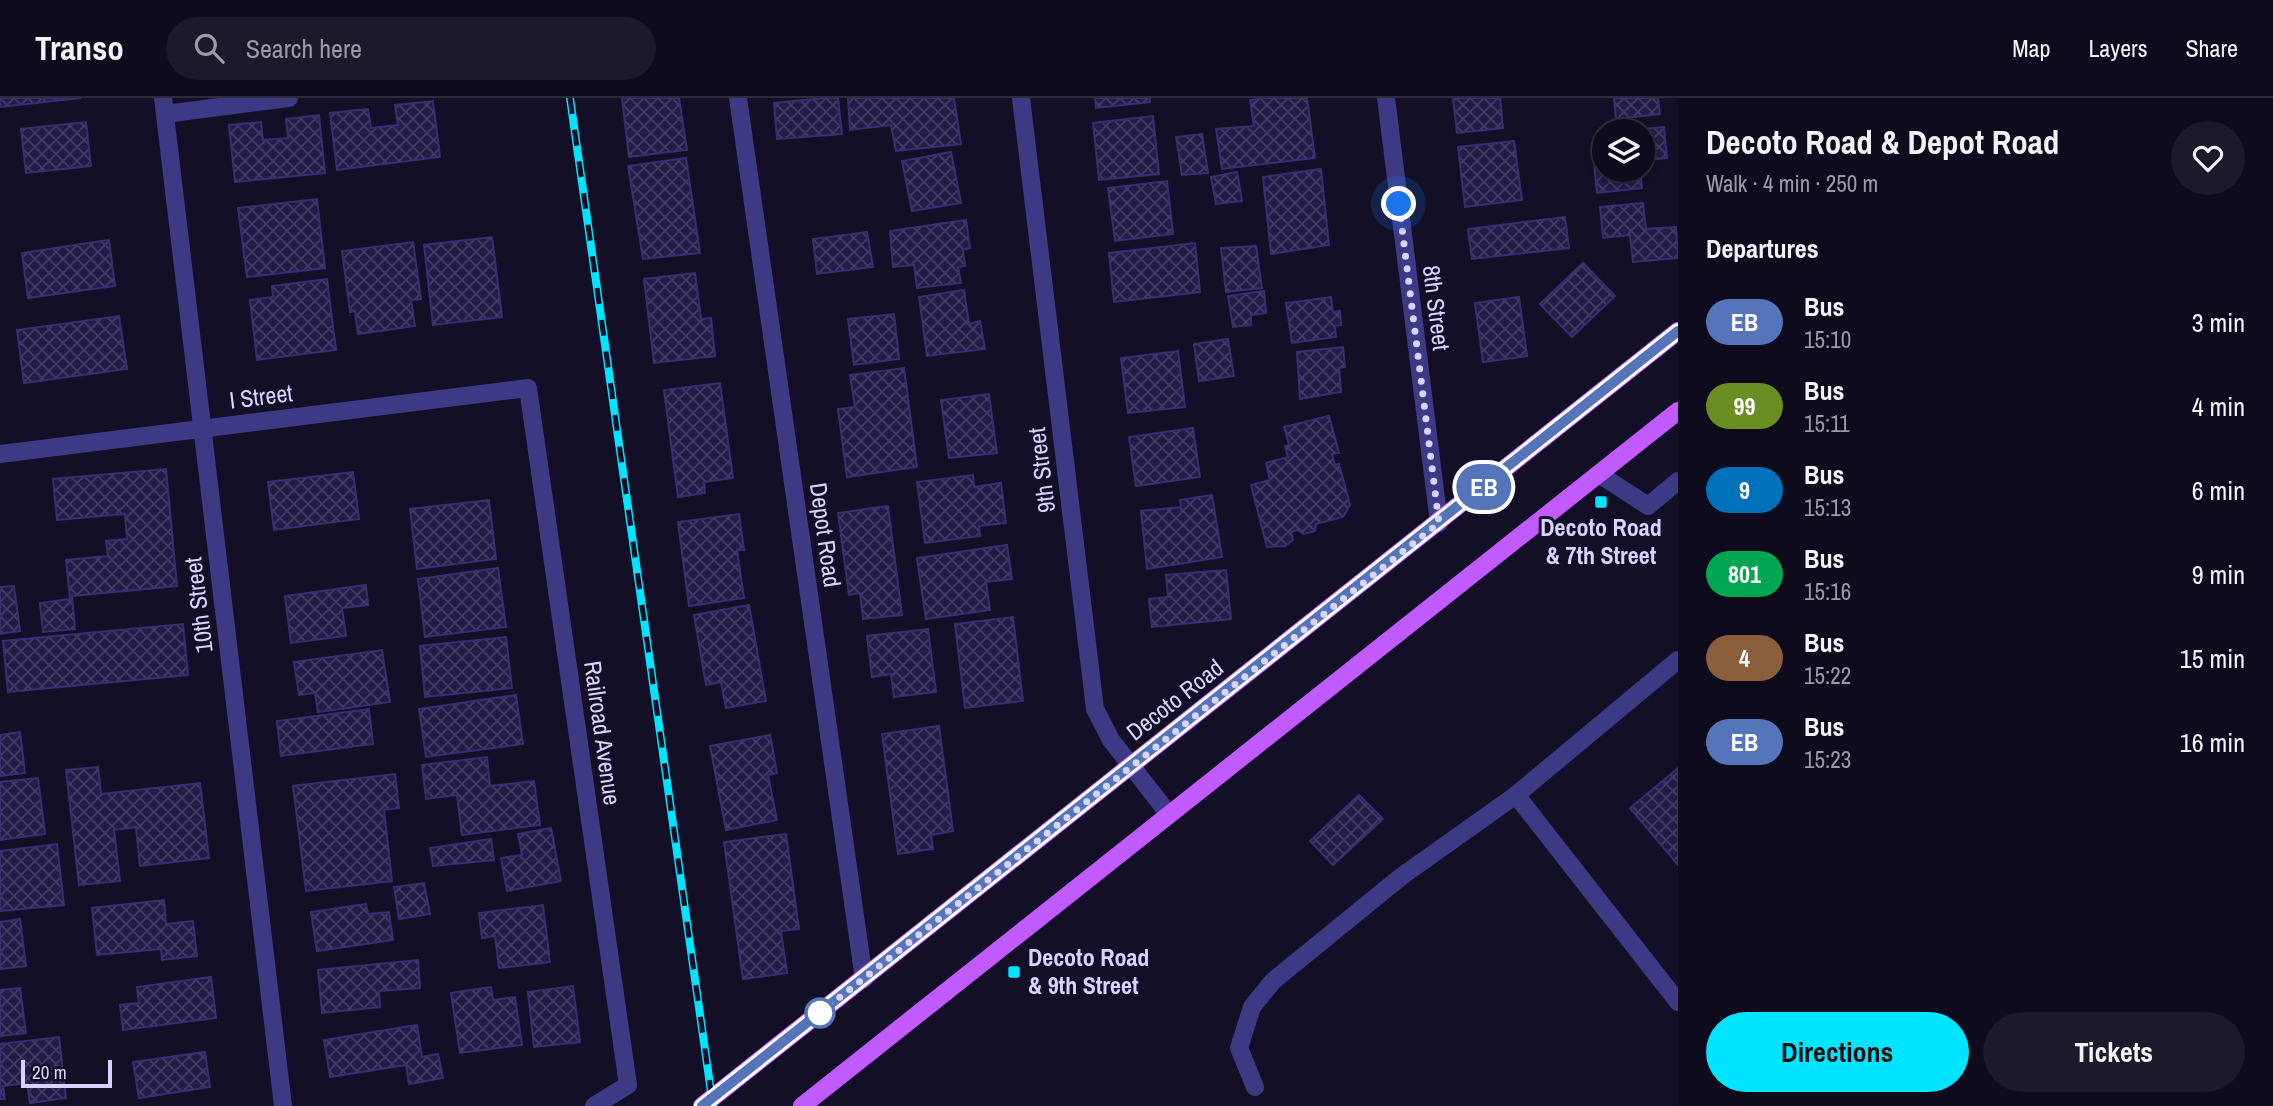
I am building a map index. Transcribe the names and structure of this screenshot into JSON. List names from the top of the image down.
{
  "streets": {
    "main road": ["Decoto Road"],
    "street": [
      "8th Street",
      "I Street",
      "9th Street",
      "Depot Road",
      "10th Street",
      "Railroad Avenue"
    ]
  },
  "crossings": [
    ["8th Street", "Decoto Road"],
    ["I Street", "10th Street"],
    ["I Street", "Railroad Avenue"],
    ["9th Street", "Decoto Road"],
    ["Depot Road", "Decoto Road"]
  ],
  "places": {
    "transit": ["Decoto Road & 7th Street", "Decoto Road & 9th Street"]
  },
  "lines": ["bus line EB"],
  "scale_bar": "20 m",
  "page": {
    "header": "Transo",
    "search": "Search here",
    "nav": ["Map", "Layers", "Share"],
    "on_map": "EB",
    "heading": [
      ["Decoto Road & Depot Road", "Walk · 4 min · 250 m"],
      "Departures"
    ],
    "list": [
      {
        "mark": "EB",
        "name": "Bus",
        "note": "15:10",
        "value": "3 min"
      },
      {
        "mark": "99",
        "name": "Bus",
        "note": "15:11",
        "value": "4 min"
      },
      {
        "mark": "9",
        "name": "Bus",
        "note": "15:13",
        "value": "6 min"
      },
      {
        "mark": "801",
        "name": "Bus",
        "note": "15:16",
        "value": "9 min"
      },
      {
        "mark": "4",
        "name": "Bus",
        "note": "15:22",
        "value": "15 min"
      },
      {
        "mark": "EB",
        "name": "Bus",
        "note": "15:23",
        "value": "16 min"
      }
    ],
    "buttons": ["Directions", "Tickets"],
    "scale": "20 m"
  }
}
